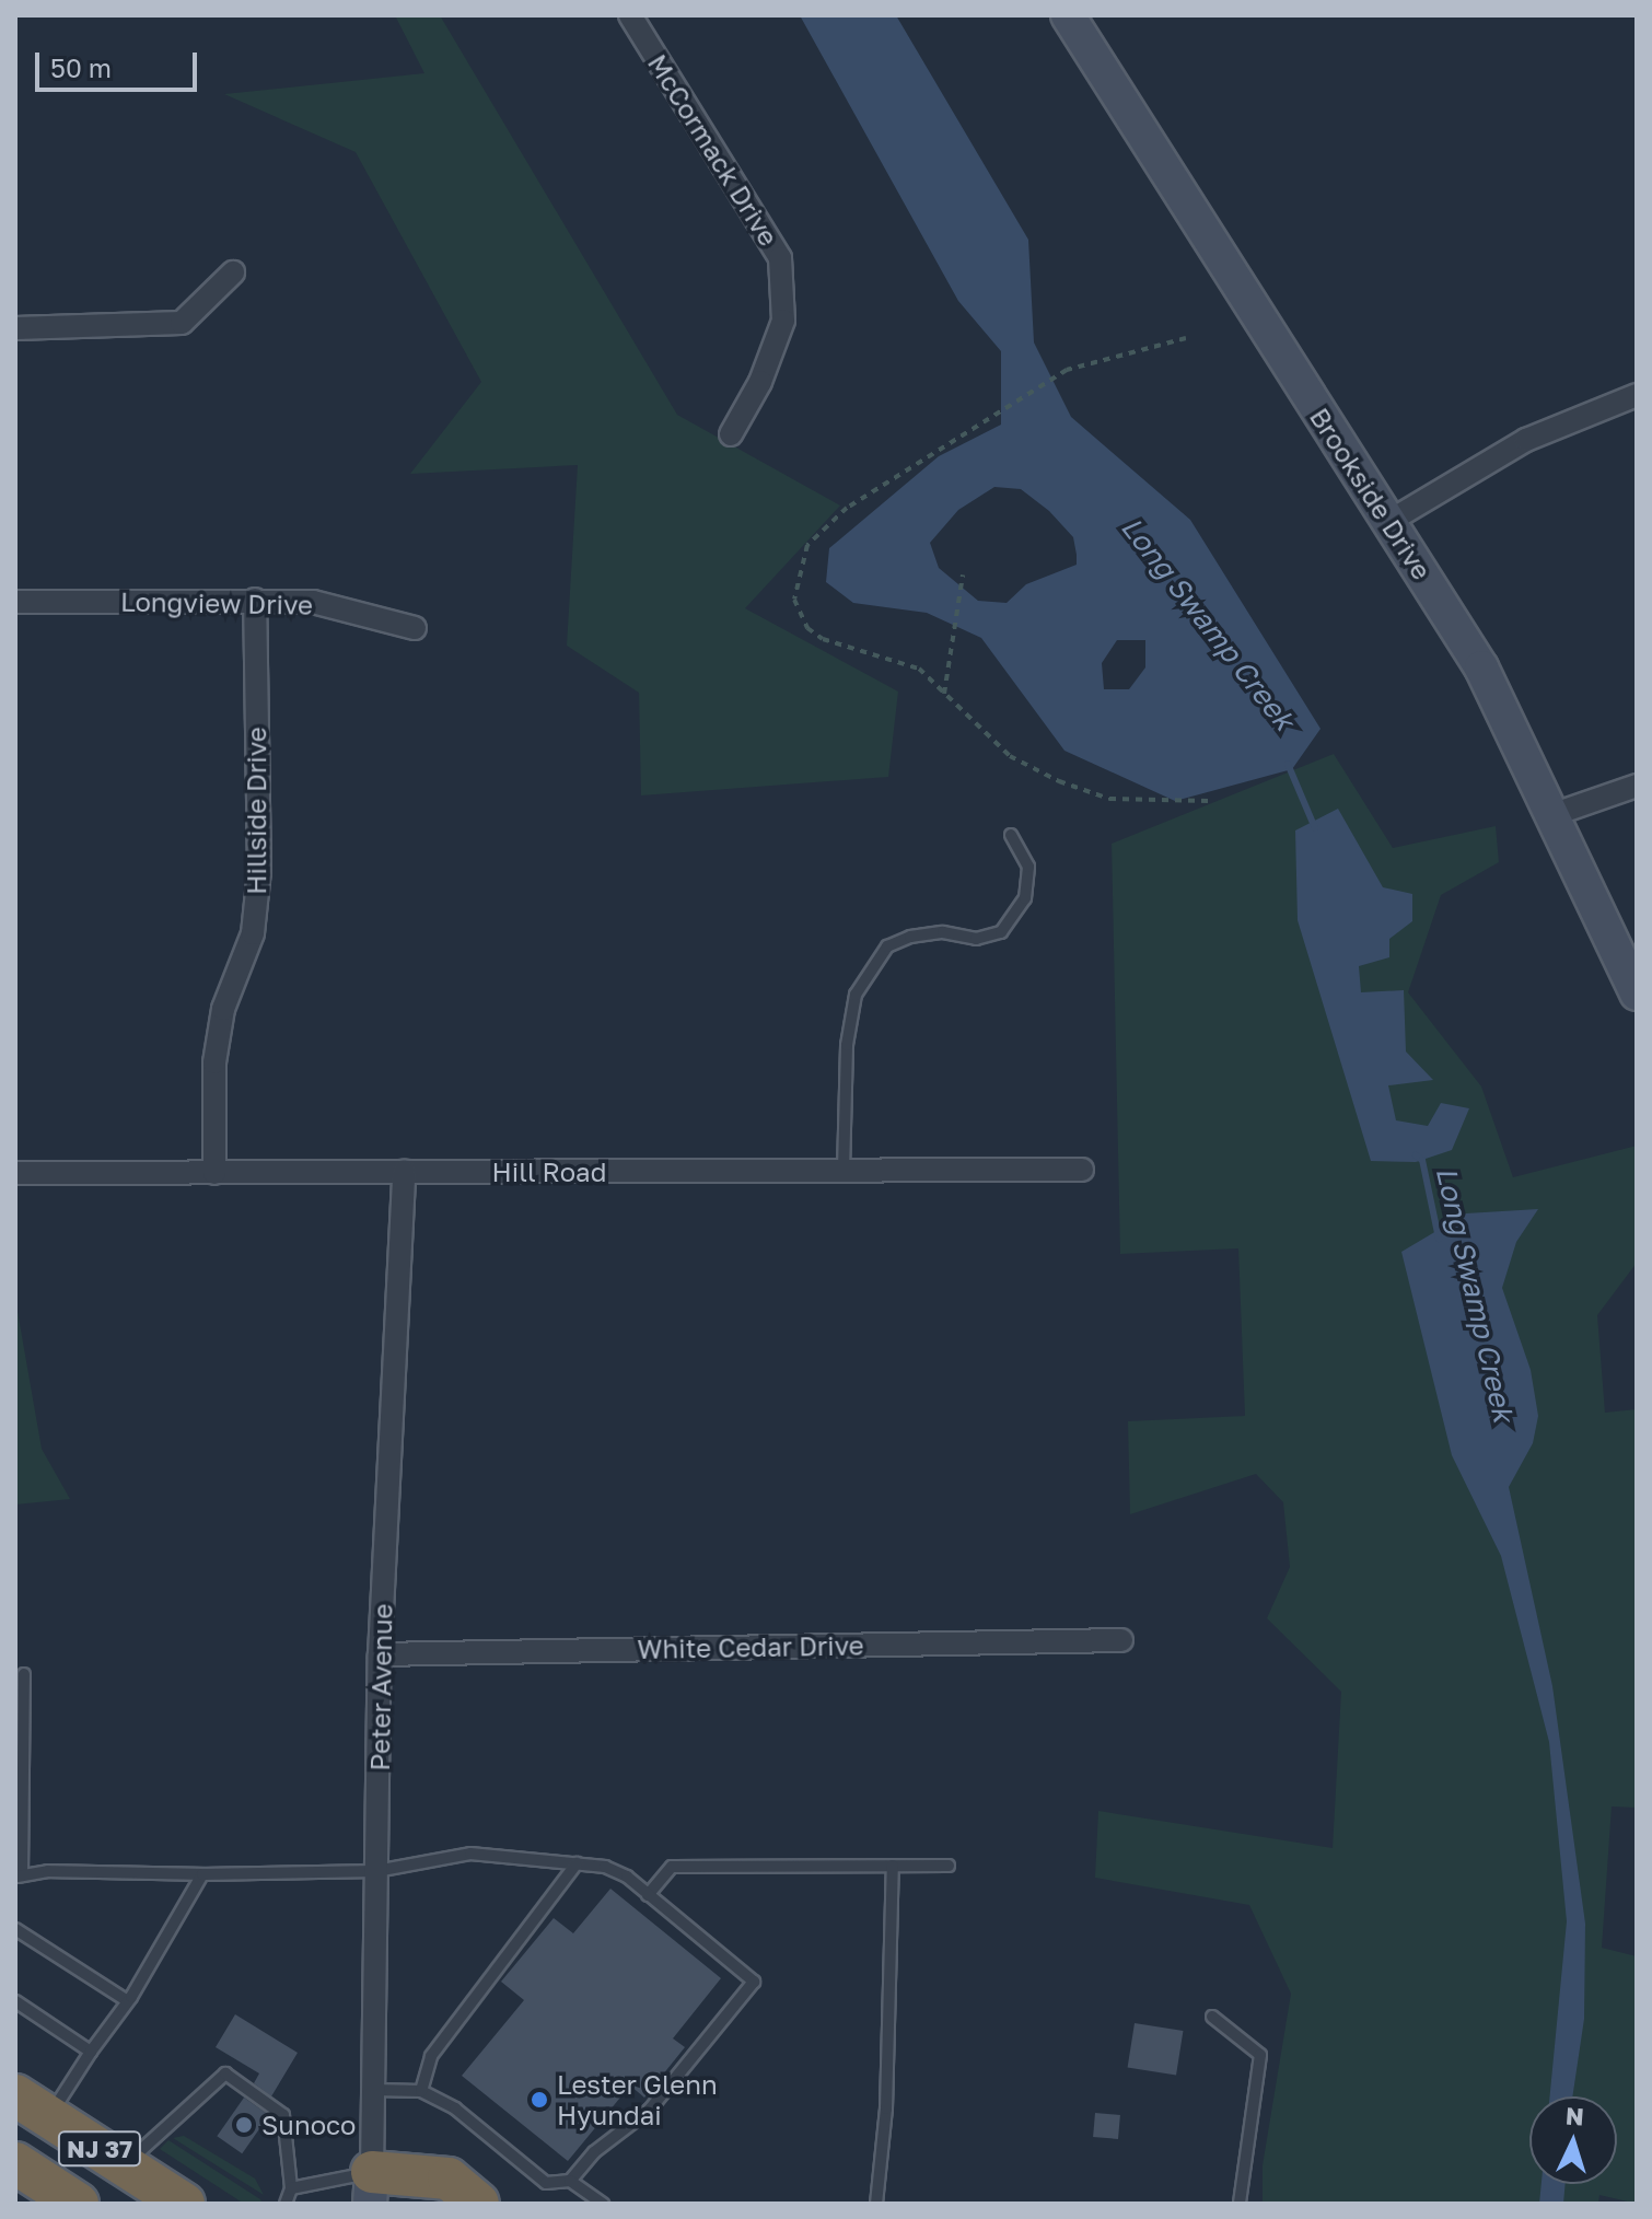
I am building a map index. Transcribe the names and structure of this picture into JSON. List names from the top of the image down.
{
  "streets": {
    "highway": ["NJ 37"],
    "street": [
      "McCormack Drive",
      "Brookside Drive",
      "Longview Drive",
      "Hillside Drive",
      "Hill Road",
      "White Cedar Drive",
      "Peter Avenue"
    ]
  },
  "crossings": [
    ["Longview Drive", "Hillside Drive"],
    ["Hillside Drive", "Hill Road"],
    ["Hill Road", "Peter Avenue"],
    ["White Cedar Drive", "Peter Avenue"]
  ],
  "water": ["Long Swamp Creek"],
  "places": ["Lester Glenn Hyundai", "Sunoco"],
  "scale_bar": "50 m",
  "north": "top"
}
